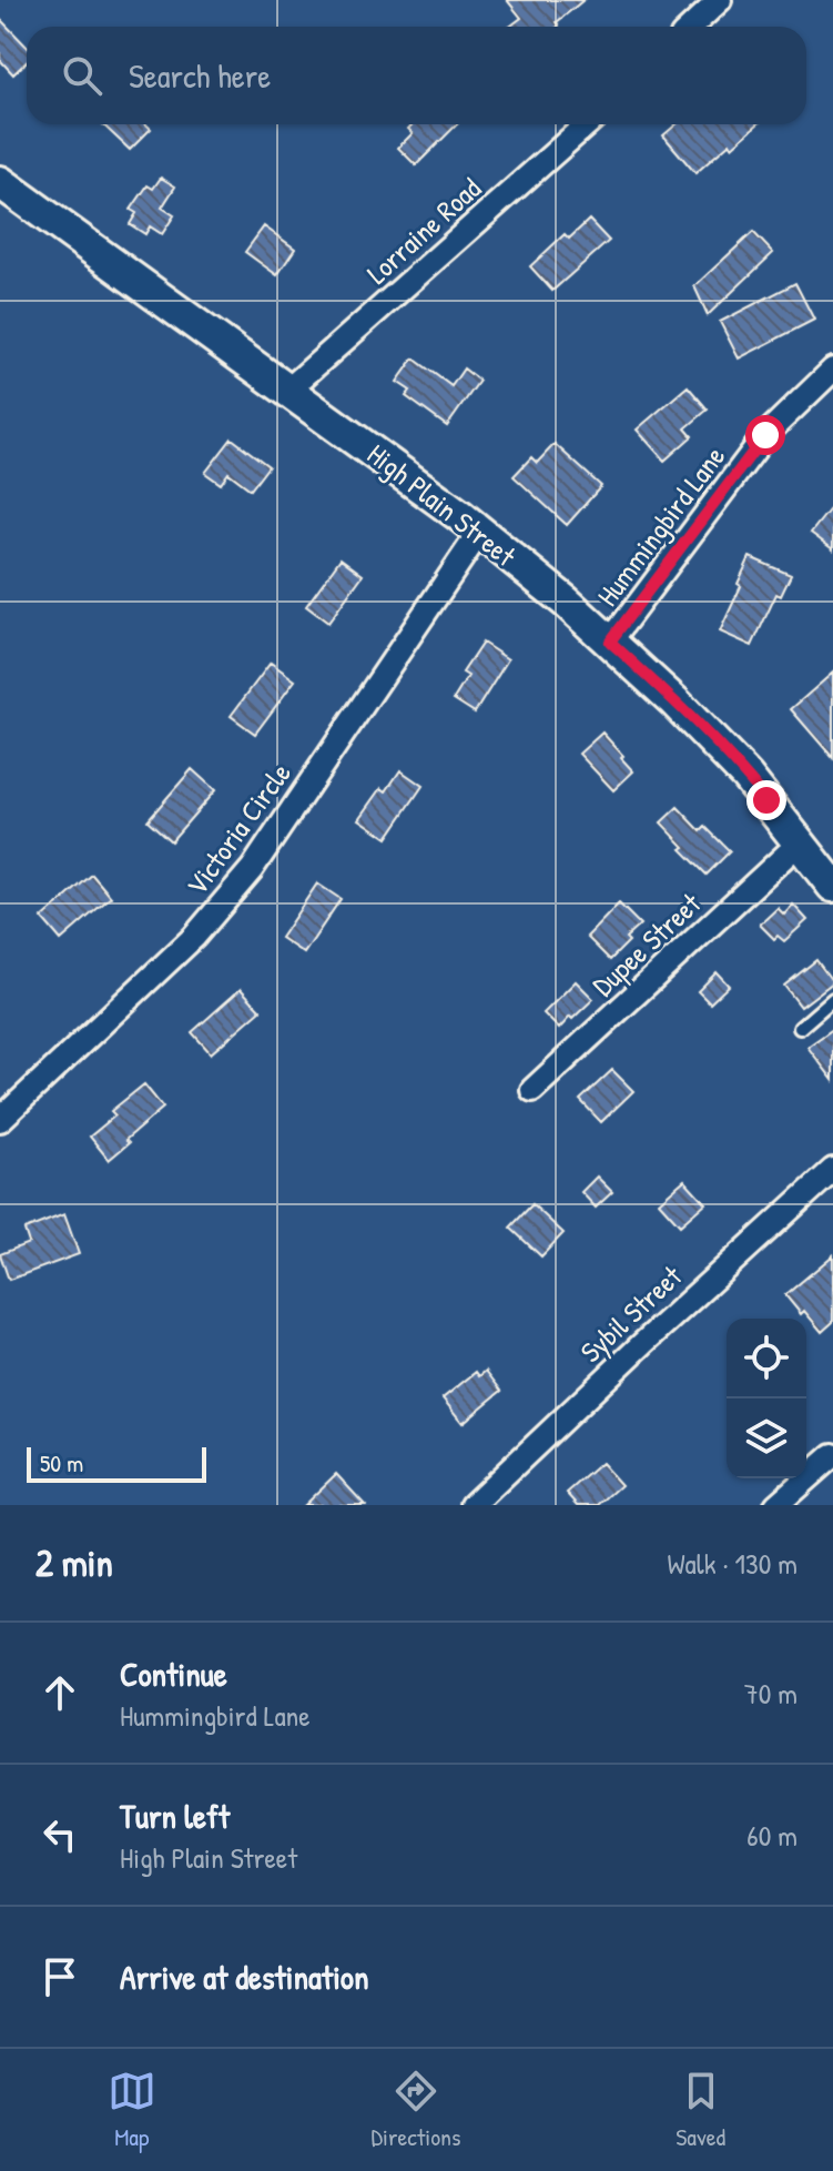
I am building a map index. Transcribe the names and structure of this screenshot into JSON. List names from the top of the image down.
{
  "streets": {
    "main road": ["High Plain Street"],
    "street": [
      "Lorraine Road",
      "Hummingbird Lane",
      "Victoria Circle",
      "Dupee Street",
      "Sybil Street"
    ]
  },
  "crossings": [
    ["Lorraine Road", "High Plain Street"],
    ["High Plain Street", "Hummingbird Lane"],
    ["High Plain Street", "Victoria Circle"],
    ["High Plain Street", "Dupee Street"]
  ],
  "scale_bar": "50 m",
  "page": {
    "search": "Search here",
    "scale": "50 m",
    "heading": ["2 min", "Walk · 130 m"],
    "list": [
      ["Continue", "Hummingbird Lane", "70 m"],
      ["Turn left", "High Plain Street", "60 m"],
      "Arrive at destination"
    ],
    "nav": ["Map", "Directions", "Saved"]
  }
}
